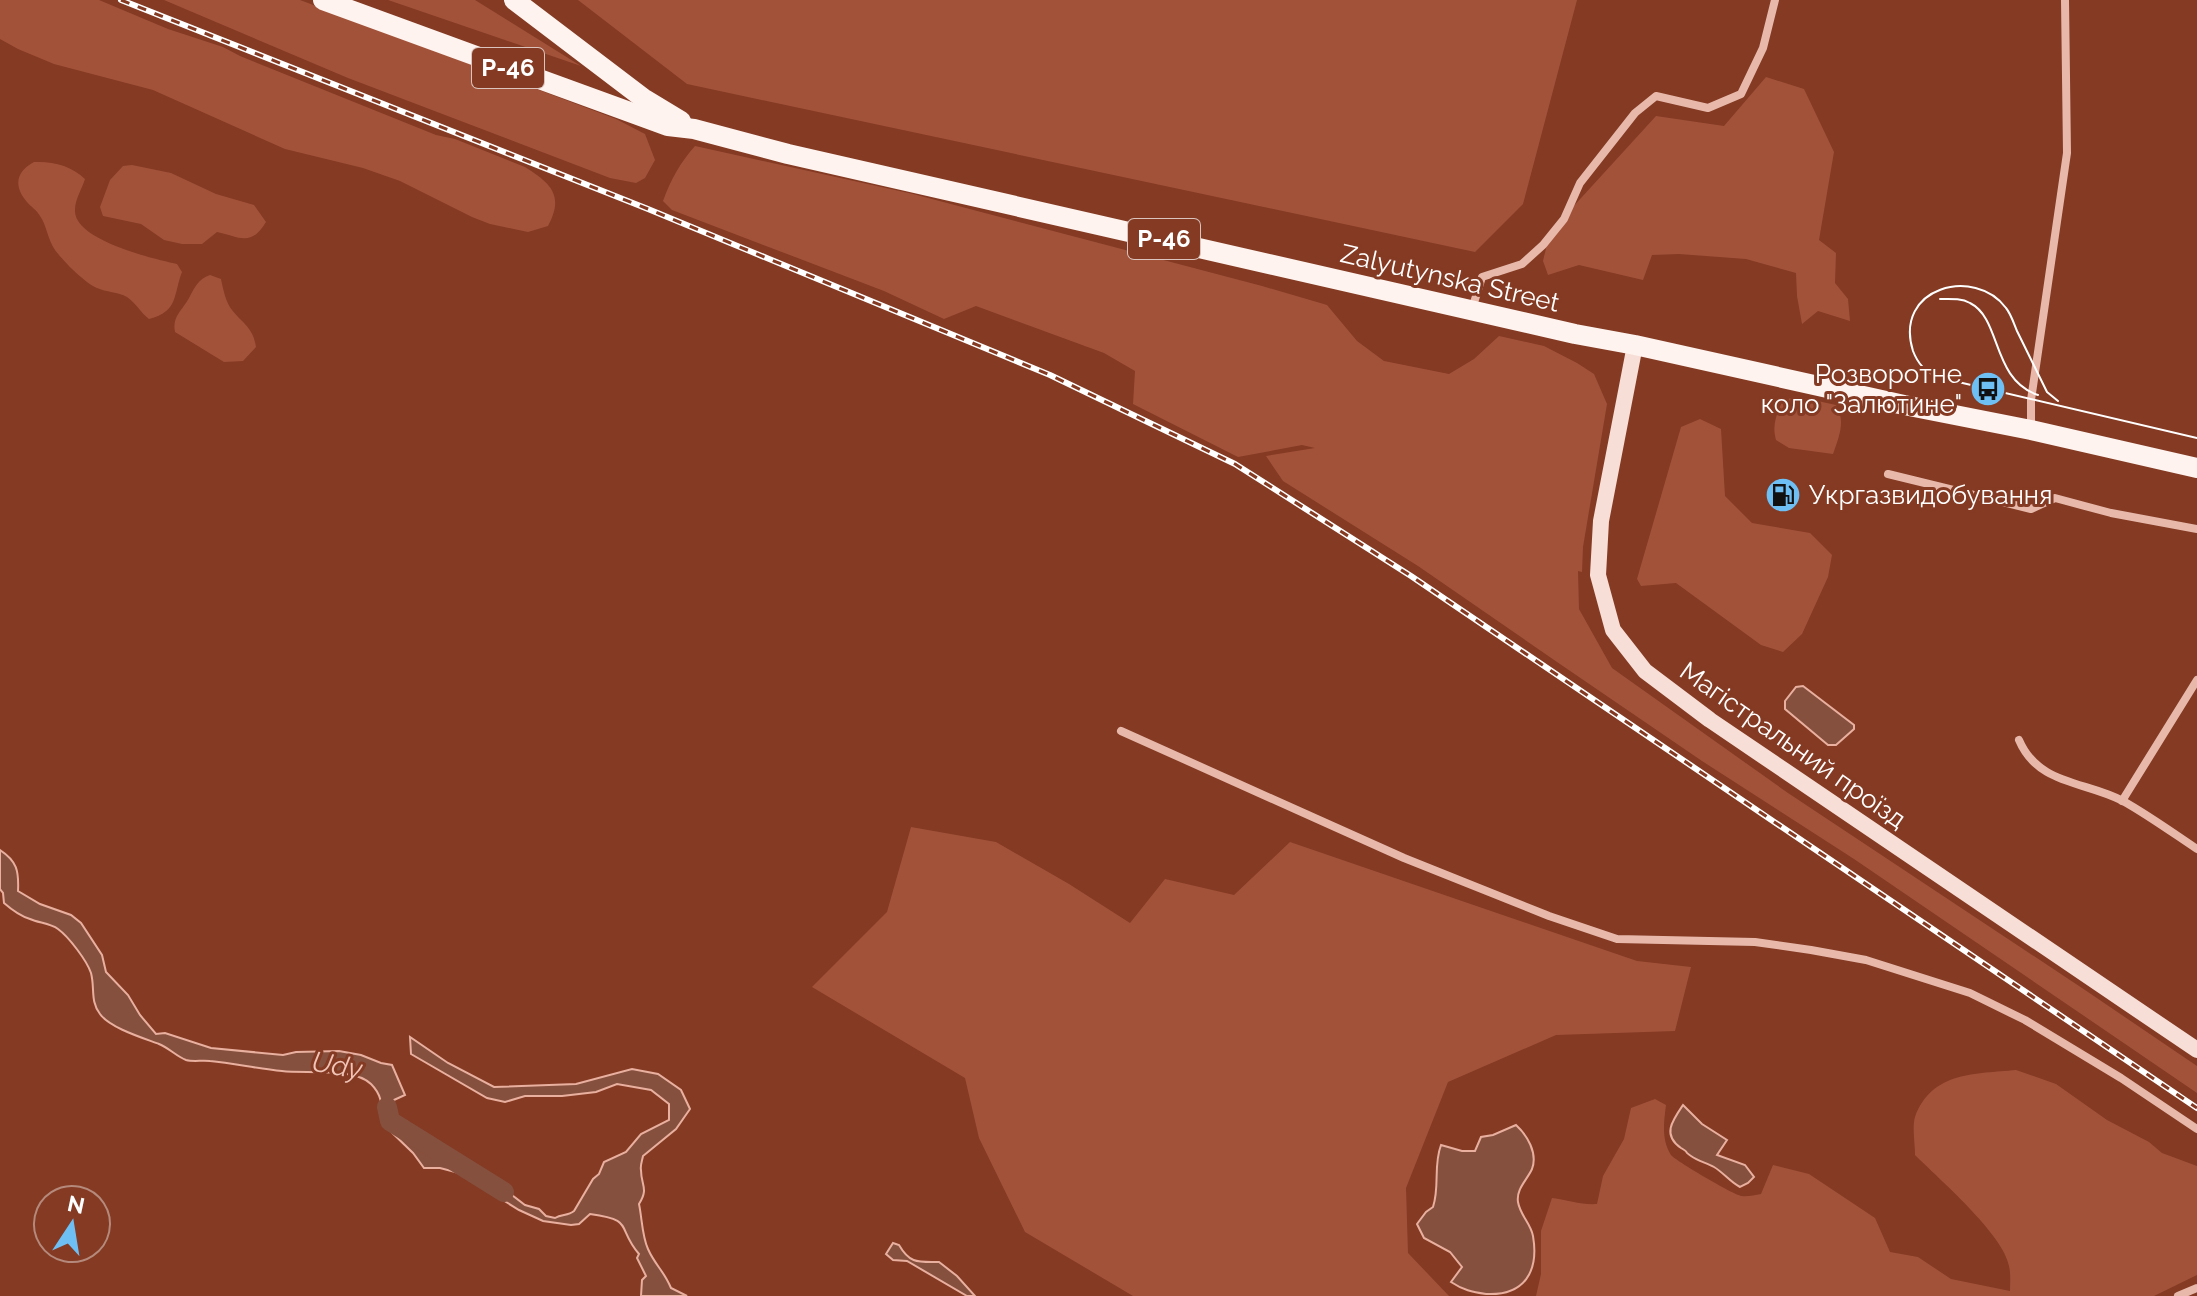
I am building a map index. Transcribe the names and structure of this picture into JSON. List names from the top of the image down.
{
  "streets": {
    "main road": ["Р-46", "Zalyutynska Street", "Магістральний проїзд"]
  },
  "crossings": [
    ["Р-46", "Zalyutynska Street"],
    ["Zalyutynska Street", "Магістральний проїзд"]
  ],
  "water": ["Udy"],
  "places": {
    "bus stop": ["Розворотне коло \"Залютине\""],
    "fuel station": ["Укргазвидобування"]
  },
  "north": "top"
}
